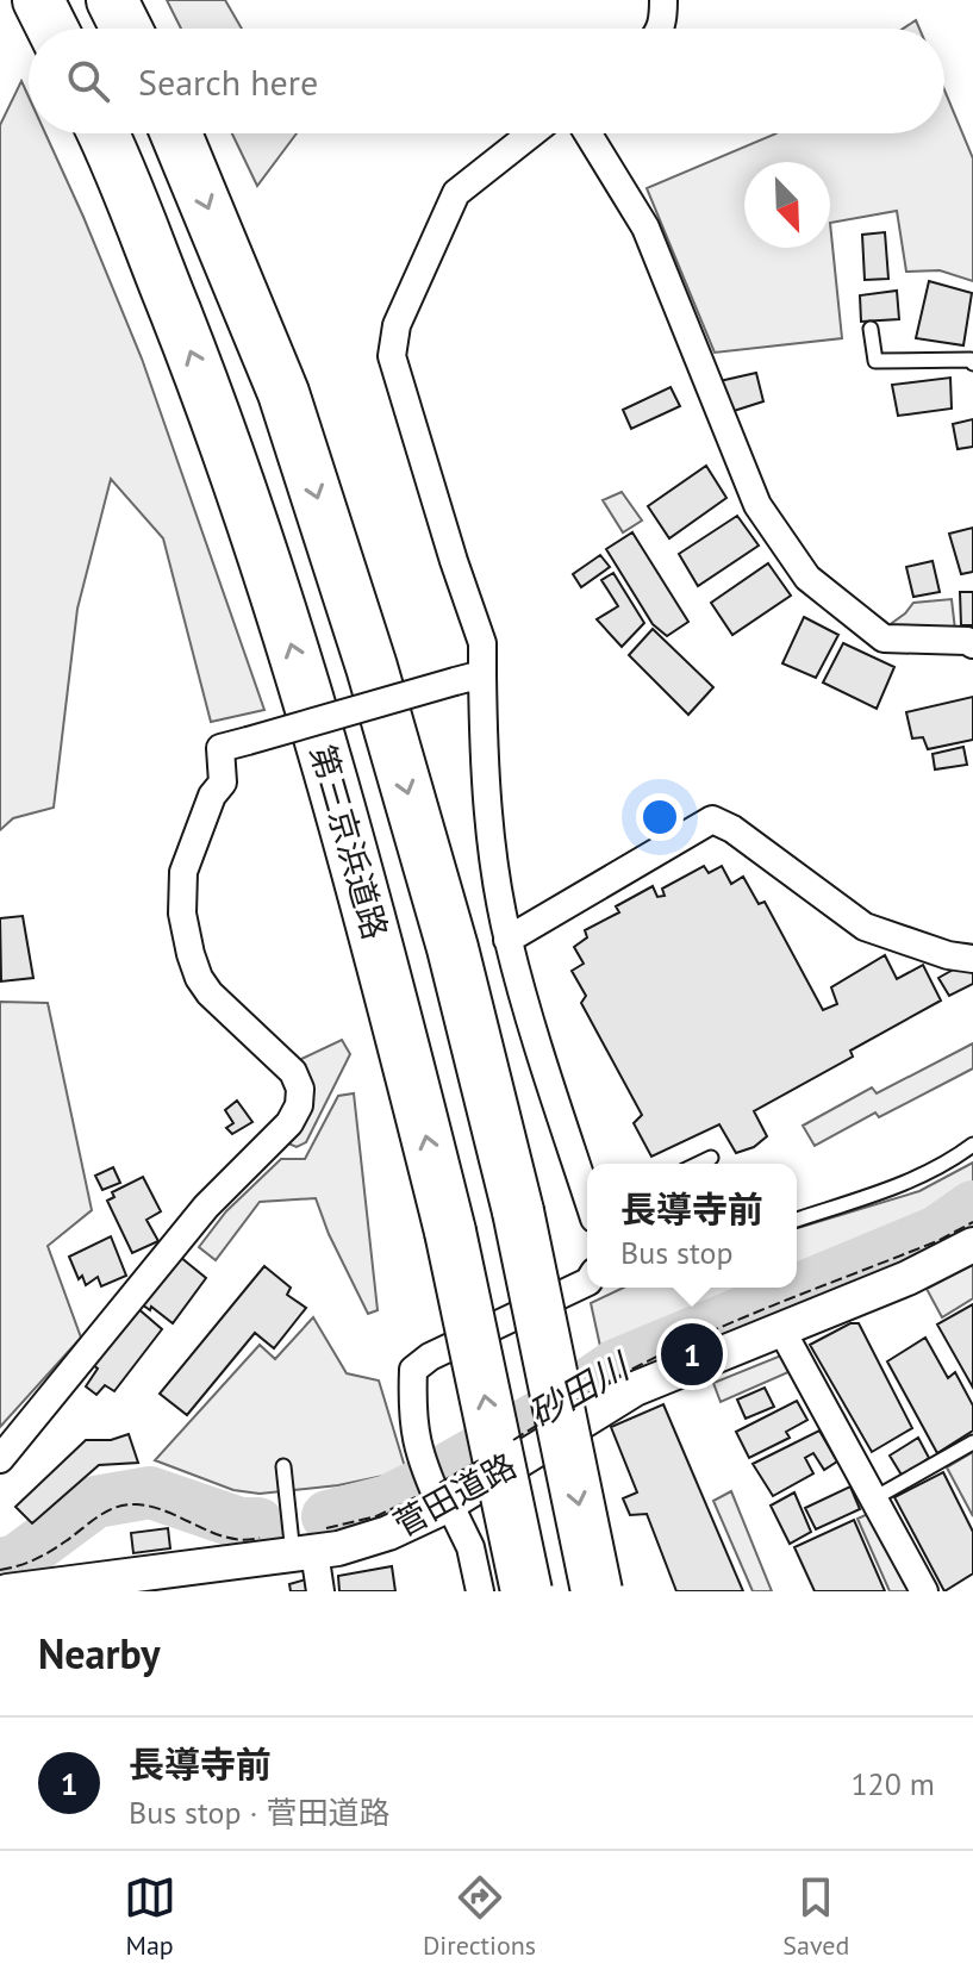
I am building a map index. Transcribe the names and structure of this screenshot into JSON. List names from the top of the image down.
{
  "streets": {
    "highway": ["第三京浜道路"],
    "street": ["菅田道路"]
  },
  "water": ["砂田川"],
  "north": "bottom right",
  "page": {
    "search": "Search here",
    "popup": ["長導寺前", "Bus stop"],
    "pins": "1",
    "heading": "Nearby",
    "list": [
      {
        "mark": "1",
        "name": "長導寺前",
        "note": "Bus stop · 菅田道路",
        "value": "120 m"
      }
    ],
    "nav": ["Map", "Directions", "Saved"]
  }
}
